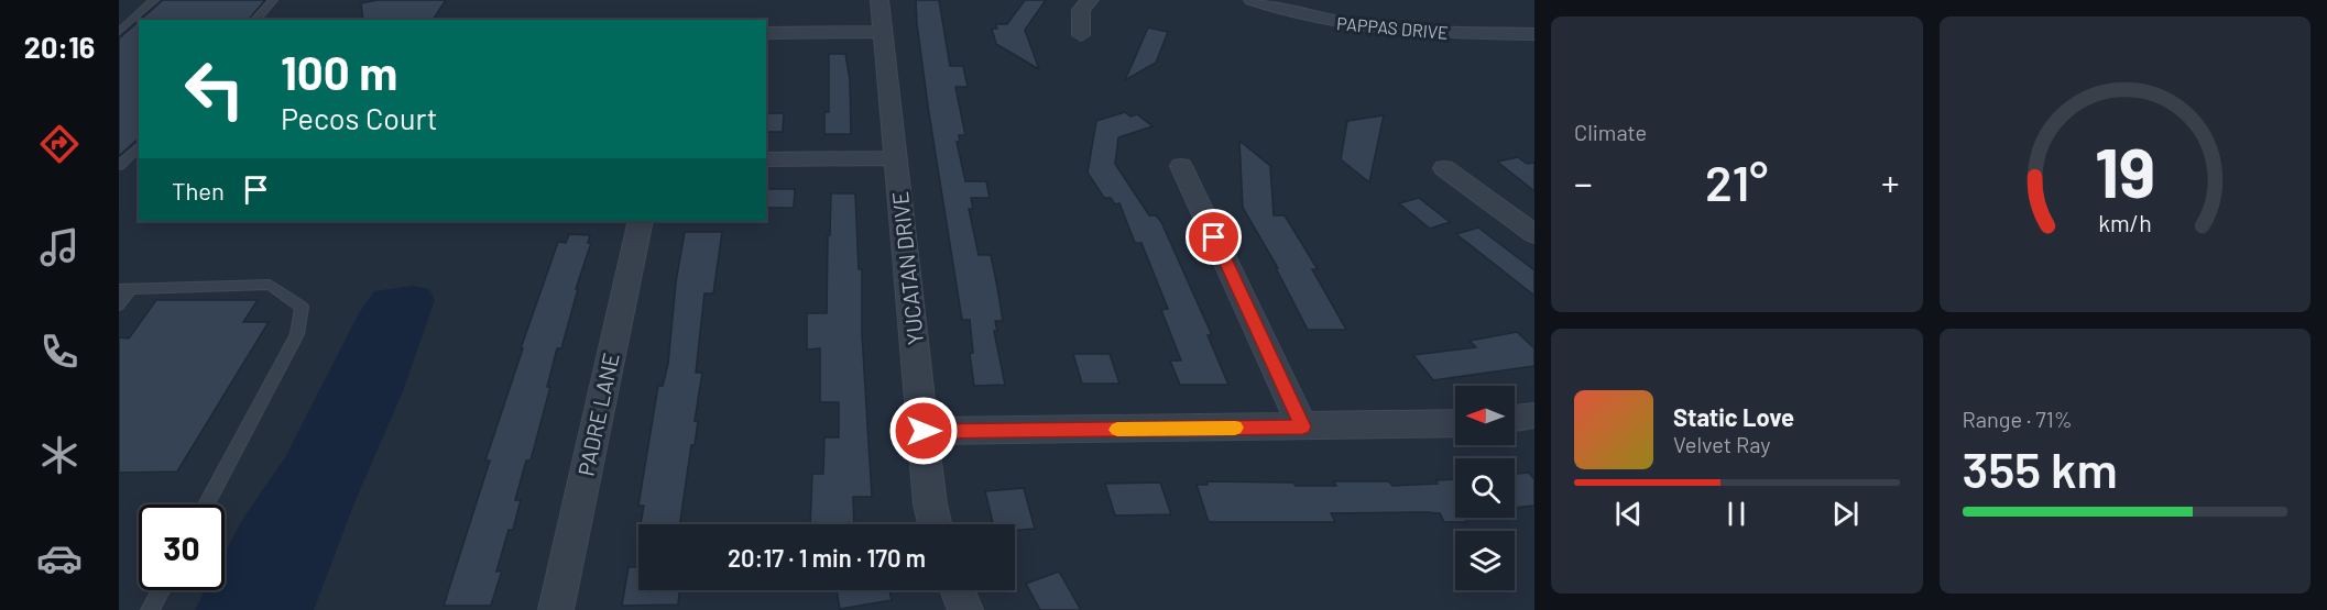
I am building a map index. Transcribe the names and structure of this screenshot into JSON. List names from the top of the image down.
{
  "streets": {
    "street": ["PAPPAS DRIVE", "YUCATAN DRIVE", "PADRE LANE"]
  },
  "north": "left",
  "page": {
    "tabs": "20:16",
    "tile": [
      "Climate",
      ["Range · 71%", "355 km"]
    ],
    "turn": ["100 m", "Pecos Court"],
    "heat": ["−", "21°", "+"],
    "then": "Then",
    "song": ["Static Love", "Velvet Ray"],
    "limit": "30",
    "trip": "20:17 · 1 min · 170 m",
    "gauge": ["19", "km/h"]
  }
}
